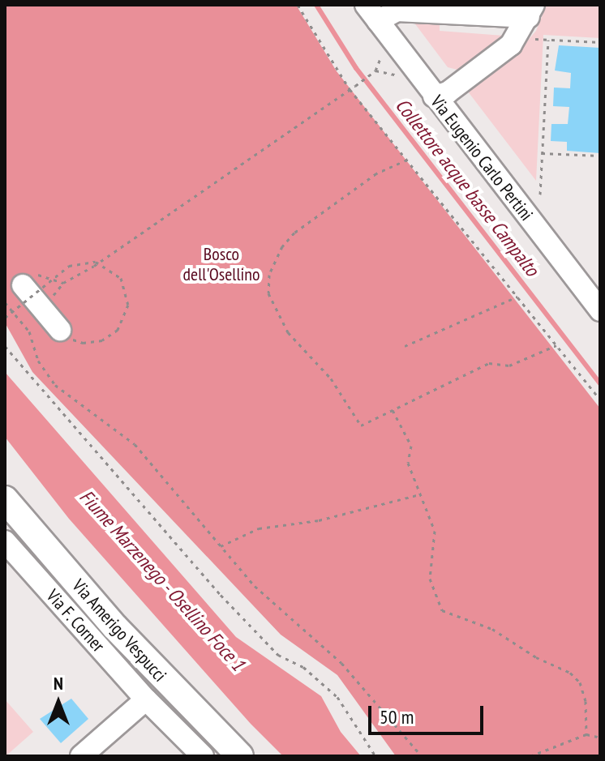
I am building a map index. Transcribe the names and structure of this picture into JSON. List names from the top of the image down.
{
  "streets": {
    "main road": ["Via Amerigo Vespucci"],
    "street": ["Via Eugenio Carlo Pertini", "Via F. Corner"]
  },
  "water": ["Collettore acque basse Campalto", "Fiume Marzenego - Osellino Foce 1"],
  "parks": ["Bosco dell'Osellino"],
  "scale_bar": "50 m",
  "north": "top"
}
